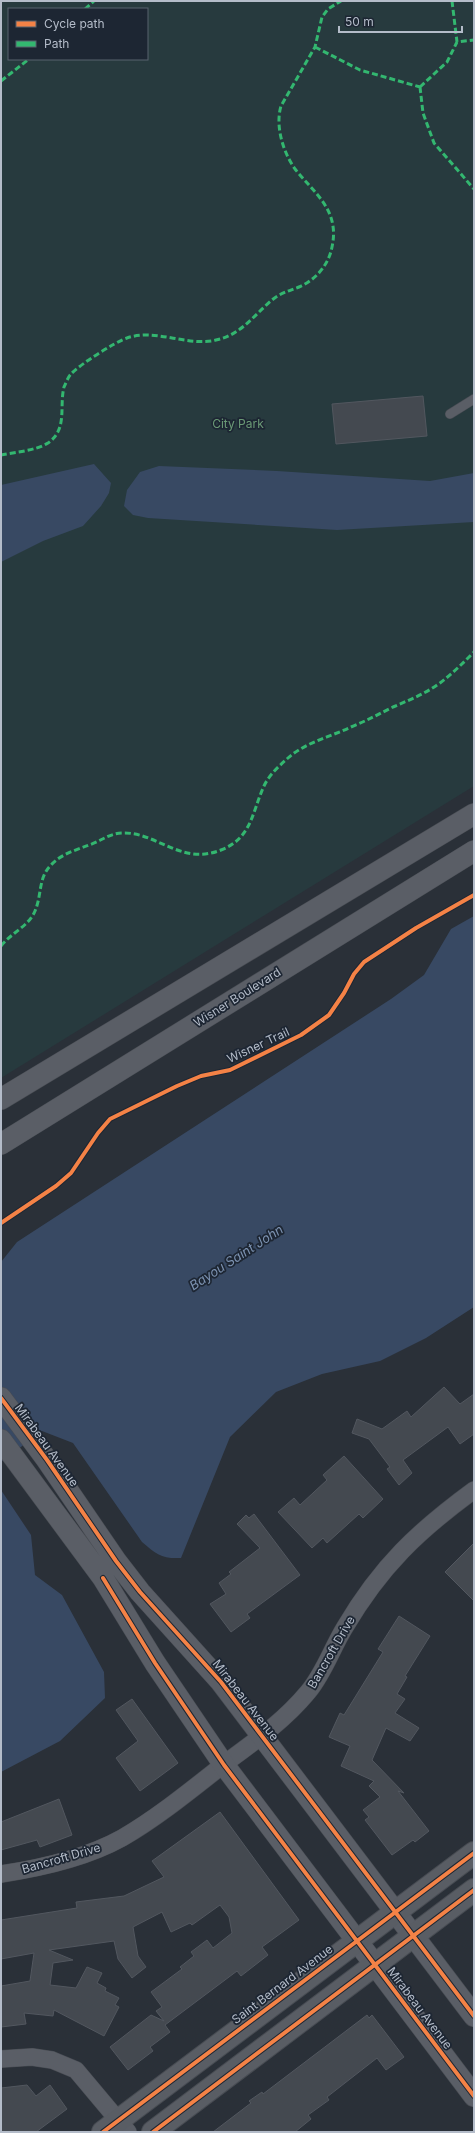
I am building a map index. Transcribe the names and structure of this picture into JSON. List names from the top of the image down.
{
  "streets": {
    "main road": ["Saint Bernard Avenue"],
    "street": ["Wisner Boulevard", "Mirabeau Avenue", "Bancroft Drive"],
    "cycle path": ["Wisner Trail"]
  },
  "crossings": [
    ["Mirabeau Avenue", "Bancroft Drive"],
    ["Mirabeau Avenue", "Saint Bernard Avenue"]
  ],
  "water": ["Bayou Saint John"],
  "parks": ["City Park"],
  "legend": ["Cycle path", "Path"],
  "scale_bar": "50 m"
}
